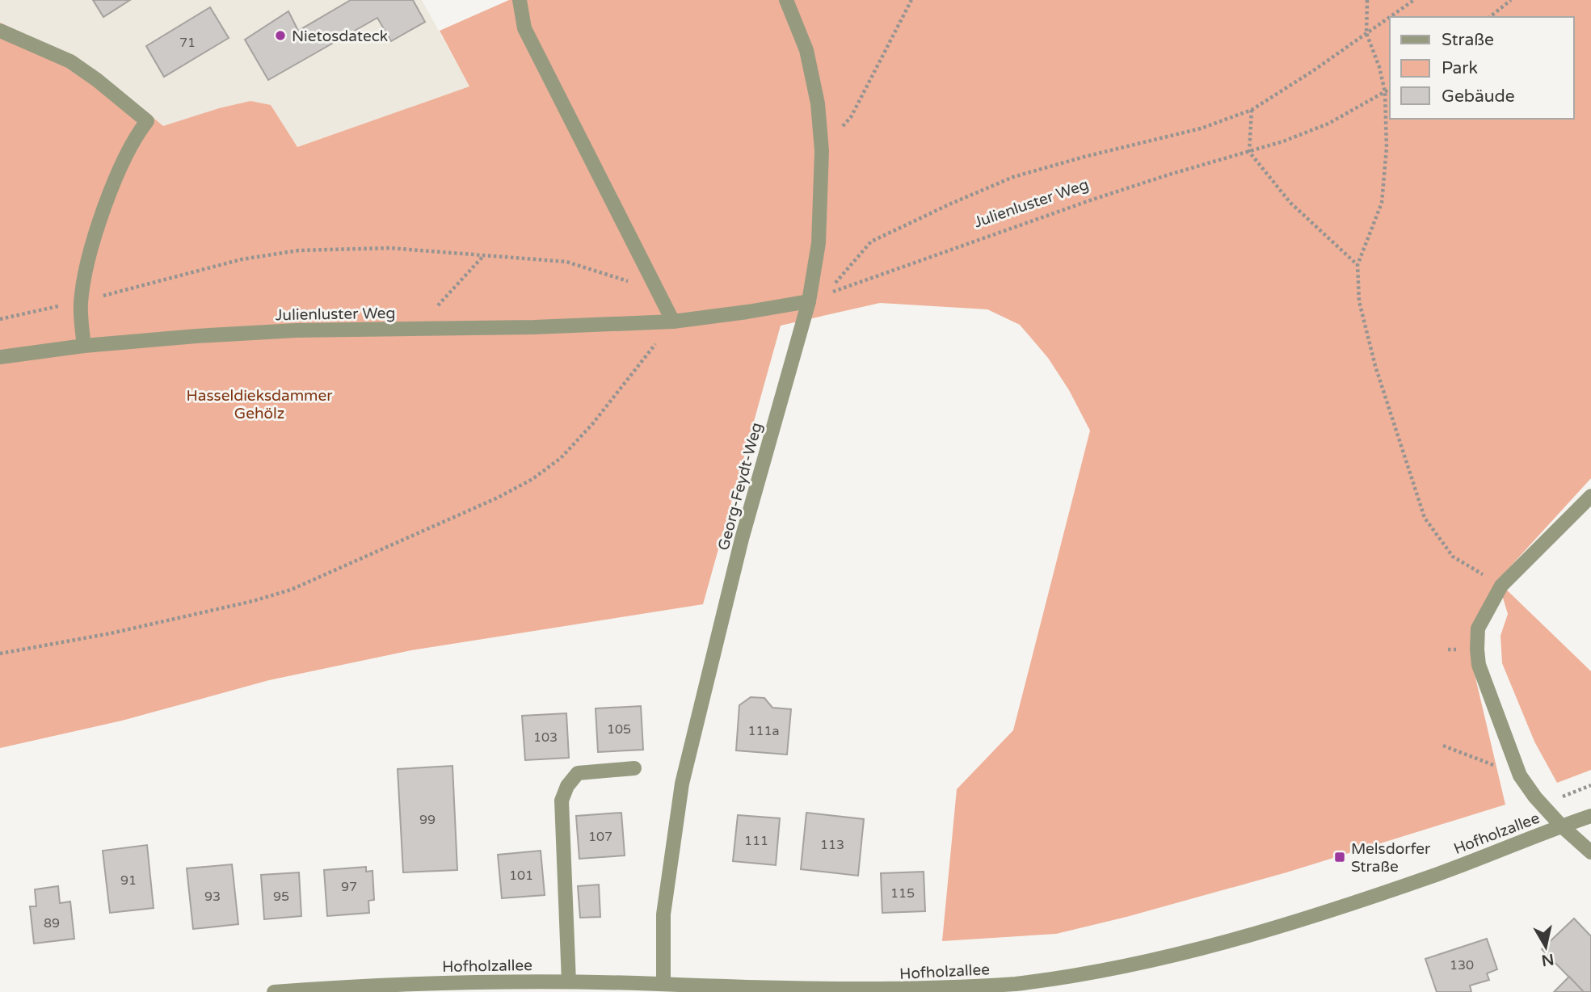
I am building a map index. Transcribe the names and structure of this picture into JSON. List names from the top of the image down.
{
  "streets": {
    "street": ["Julienluster Weg", "Georg-Feydt-Weg", "Hofholzallee"]
  },
  "crossings": [
    ["Julienluster Weg", "Georg-Feydt-Weg"],
    ["Georg-Feydt-Weg", "Hofholzallee"]
  ],
  "parks": ["Hasseldieksdammer Gehölz"],
  "places": {
    "other": ["Nietosdateck"],
    "transit": ["Melsdorfer Straße"]
  },
  "house_numbers": [
    "71",
    "105",
    "111a",
    "103",
    "99",
    "107",
    "111",
    "113",
    "101",
    "91",
    "97",
    "115",
    "93",
    "95",
    "89",
    "130"
  ],
  "legend": ["Straße", "Park", "Gebäude"],
  "north": "bottom"
}
